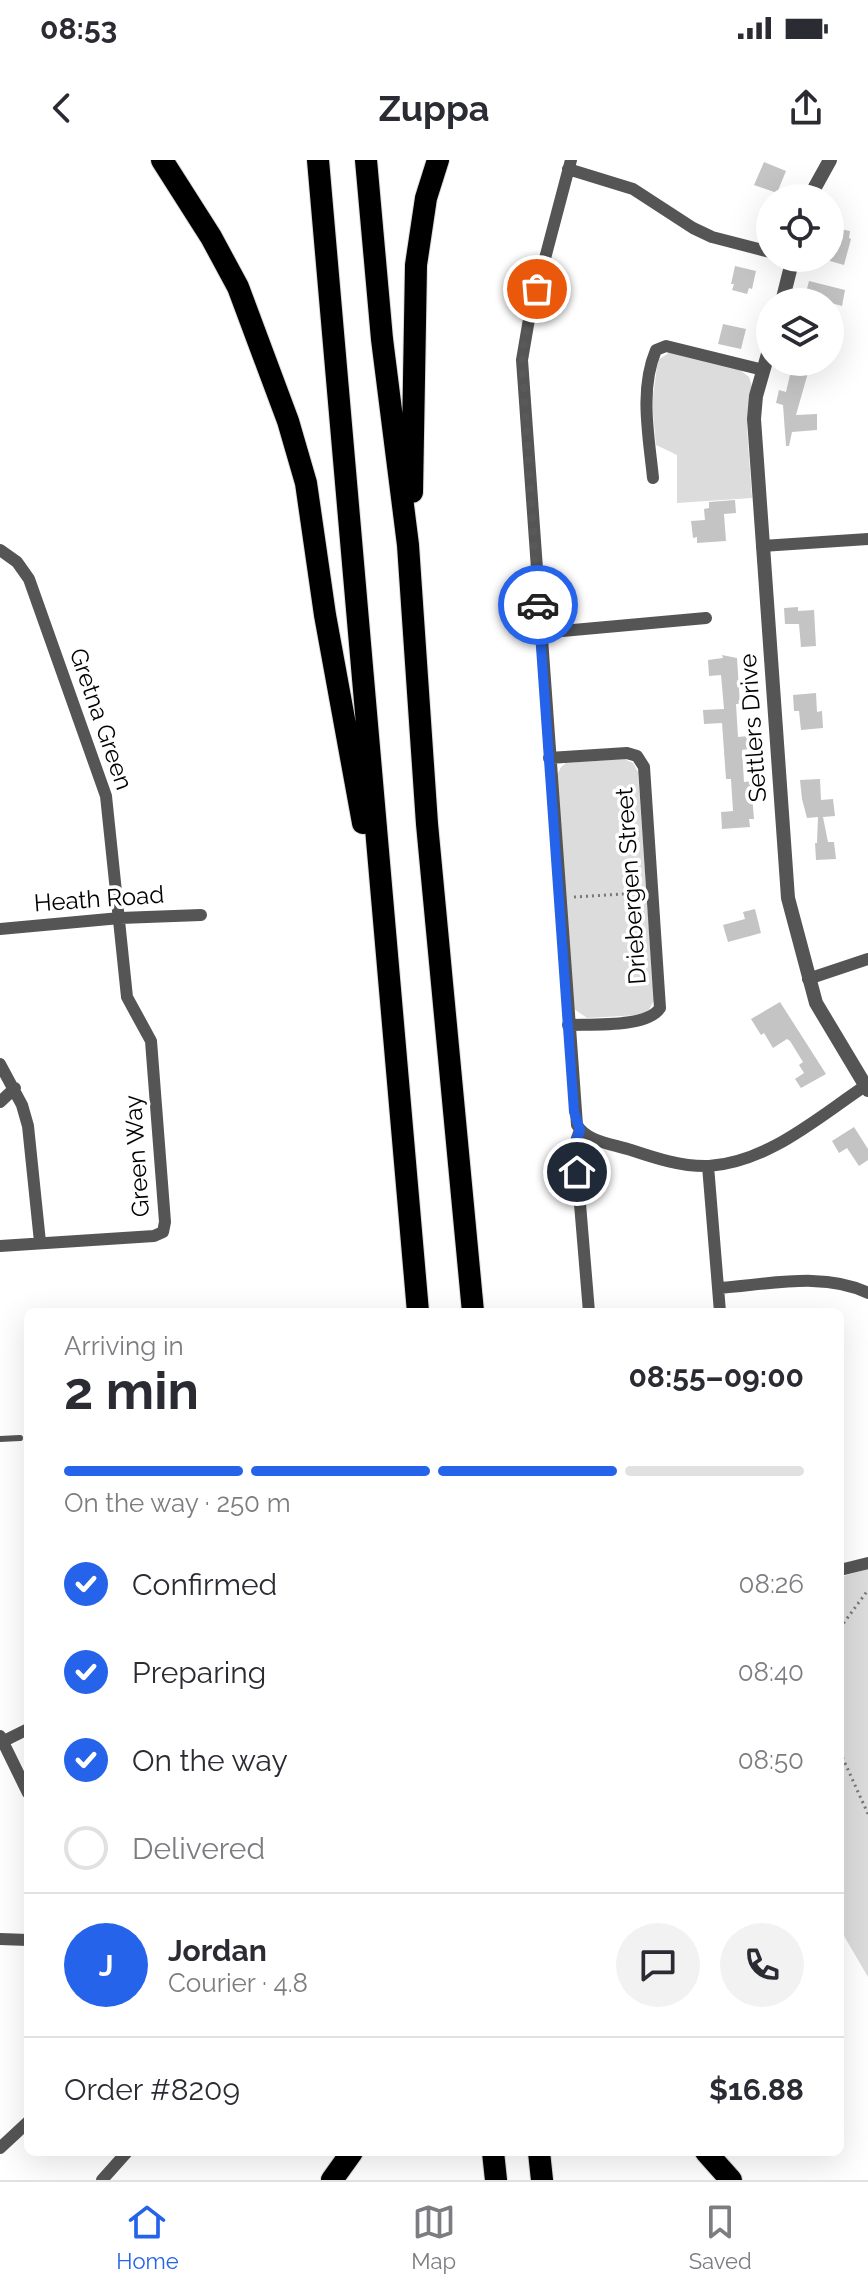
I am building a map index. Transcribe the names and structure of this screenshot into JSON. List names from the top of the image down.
{
  "streets": {
    "street": [
      "Gretna Green",
      "Settlers Drive",
      "Driebergen Street",
      "Heath Road",
      "Green Way"
    ]
  },
  "crossings": [
    ["Gretna Green", "Heath Road"],
    ["Gretna Green", "Green Way"],
    ["Heath Road", "Green Way"]
  ],
  "page": {
    "status": "08:53",
    "header": "Zuppa",
    "heading": ["2 min", "Arriving in", "08:55–09:00"],
    "panel": [
      "Jordan",
      "Courier · 4.8",
      "Order #8209",
      "$16.88"
    ],
    "bar": "On the way · 250 m",
    "list": [
      ["Confirmed", "08:26"],
      ["Preparing", "08:40"],
      ["On the way", "08:50"],
      "Delivered"
    ],
    "round": "J",
    "tabs": ["Home", "Map", "Saved"]
  }
}
